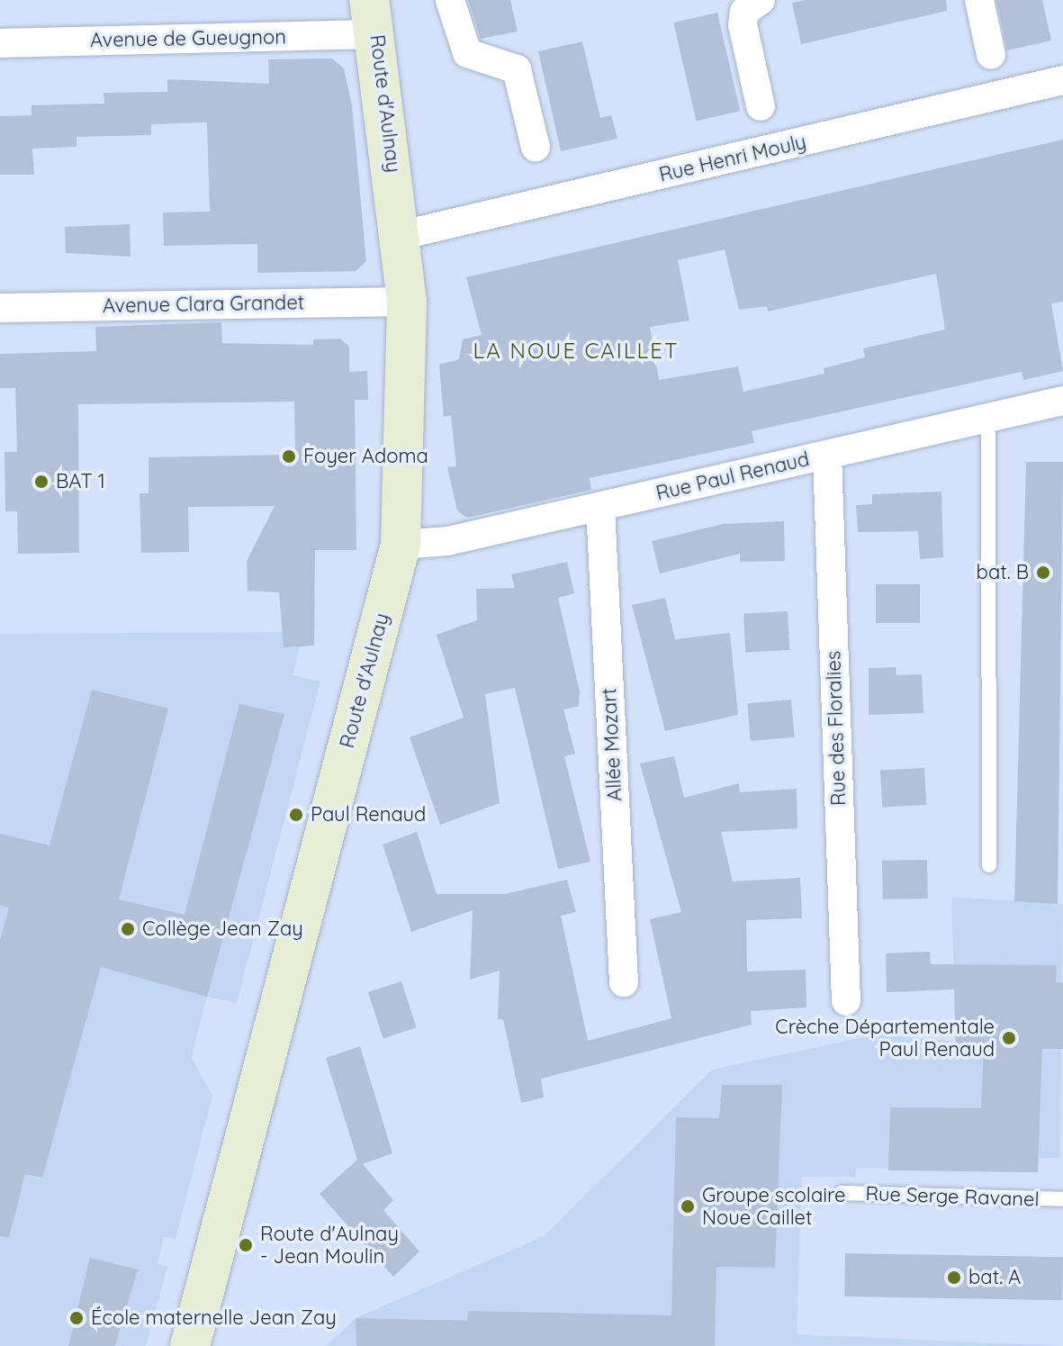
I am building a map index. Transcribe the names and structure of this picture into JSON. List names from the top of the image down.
{
  "streets": {
    "street": [
      "Avenue de Gueugnon",
      "Route d'Aulnay",
      "Rue Henri Mouly",
      "Avenue Clara Grandet",
      "Rue Paul Renaud",
      "Rue des Floralies",
      "Allée Mozart"
    ],
    "lane": ["Rue Serge Ravanel"]
  },
  "crossings": [
    ["Avenue de Gueugnon", "Route d'Aulnay"],
    ["Route d'Aulnay", "Rue Henri Mouly"],
    ["Route d'Aulnay", "Avenue Clara Grandet"],
    ["Route d'Aulnay", "Rue Paul Renaud"],
    ["Rue Paul Renaud", "Rue des Floralies"],
    ["Rue Paul Renaud", "Allée Mozart"]
  ],
  "districts": ["LA NOUE CAILLET"],
  "places": [
    "Foyer Adoma",
    "BAT 1",
    "bat. B",
    "Paul Renaud",
    "Collège Jean Zay",
    "Crèche Départementale Paul Renaud",
    "Groupe scolaire Noue Caillet",
    "Route d'Aulnay - Jean Moulin",
    "bat. A",
    "École maternelle Jean Zay"
  ]
}
